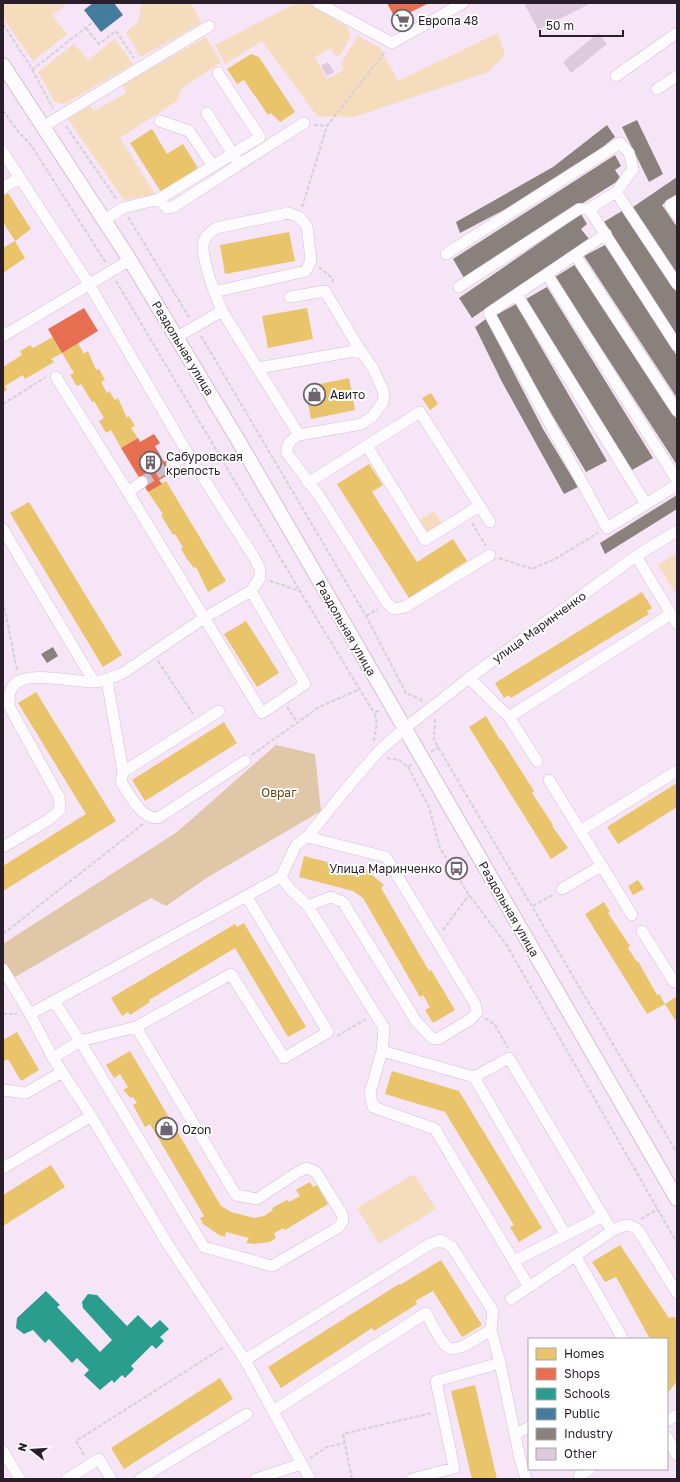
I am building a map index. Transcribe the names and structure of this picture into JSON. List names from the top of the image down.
{
  "streets": {
    "main road": ["Раздольная улица"],
    "street": ["улица Маринченко"]
  },
  "crossings": [
    ["Раздольная улица", "улица Маринченко"]
  ],
  "parks": ["Овраг"],
  "places": {
    "supermarket": ["Европа 48"],
    "shop": ["Авито", "Ozon"],
    "building": ["Сабуровская крепость"],
    "bus stop": ["Улица Маринченко"]
  },
  "legend": [
    "Homes",
    "Shops",
    "Schools",
    "Public",
    "Industry",
    "Other"
  ],
  "scale_bar": "50 m",
  "north": "left"
}
